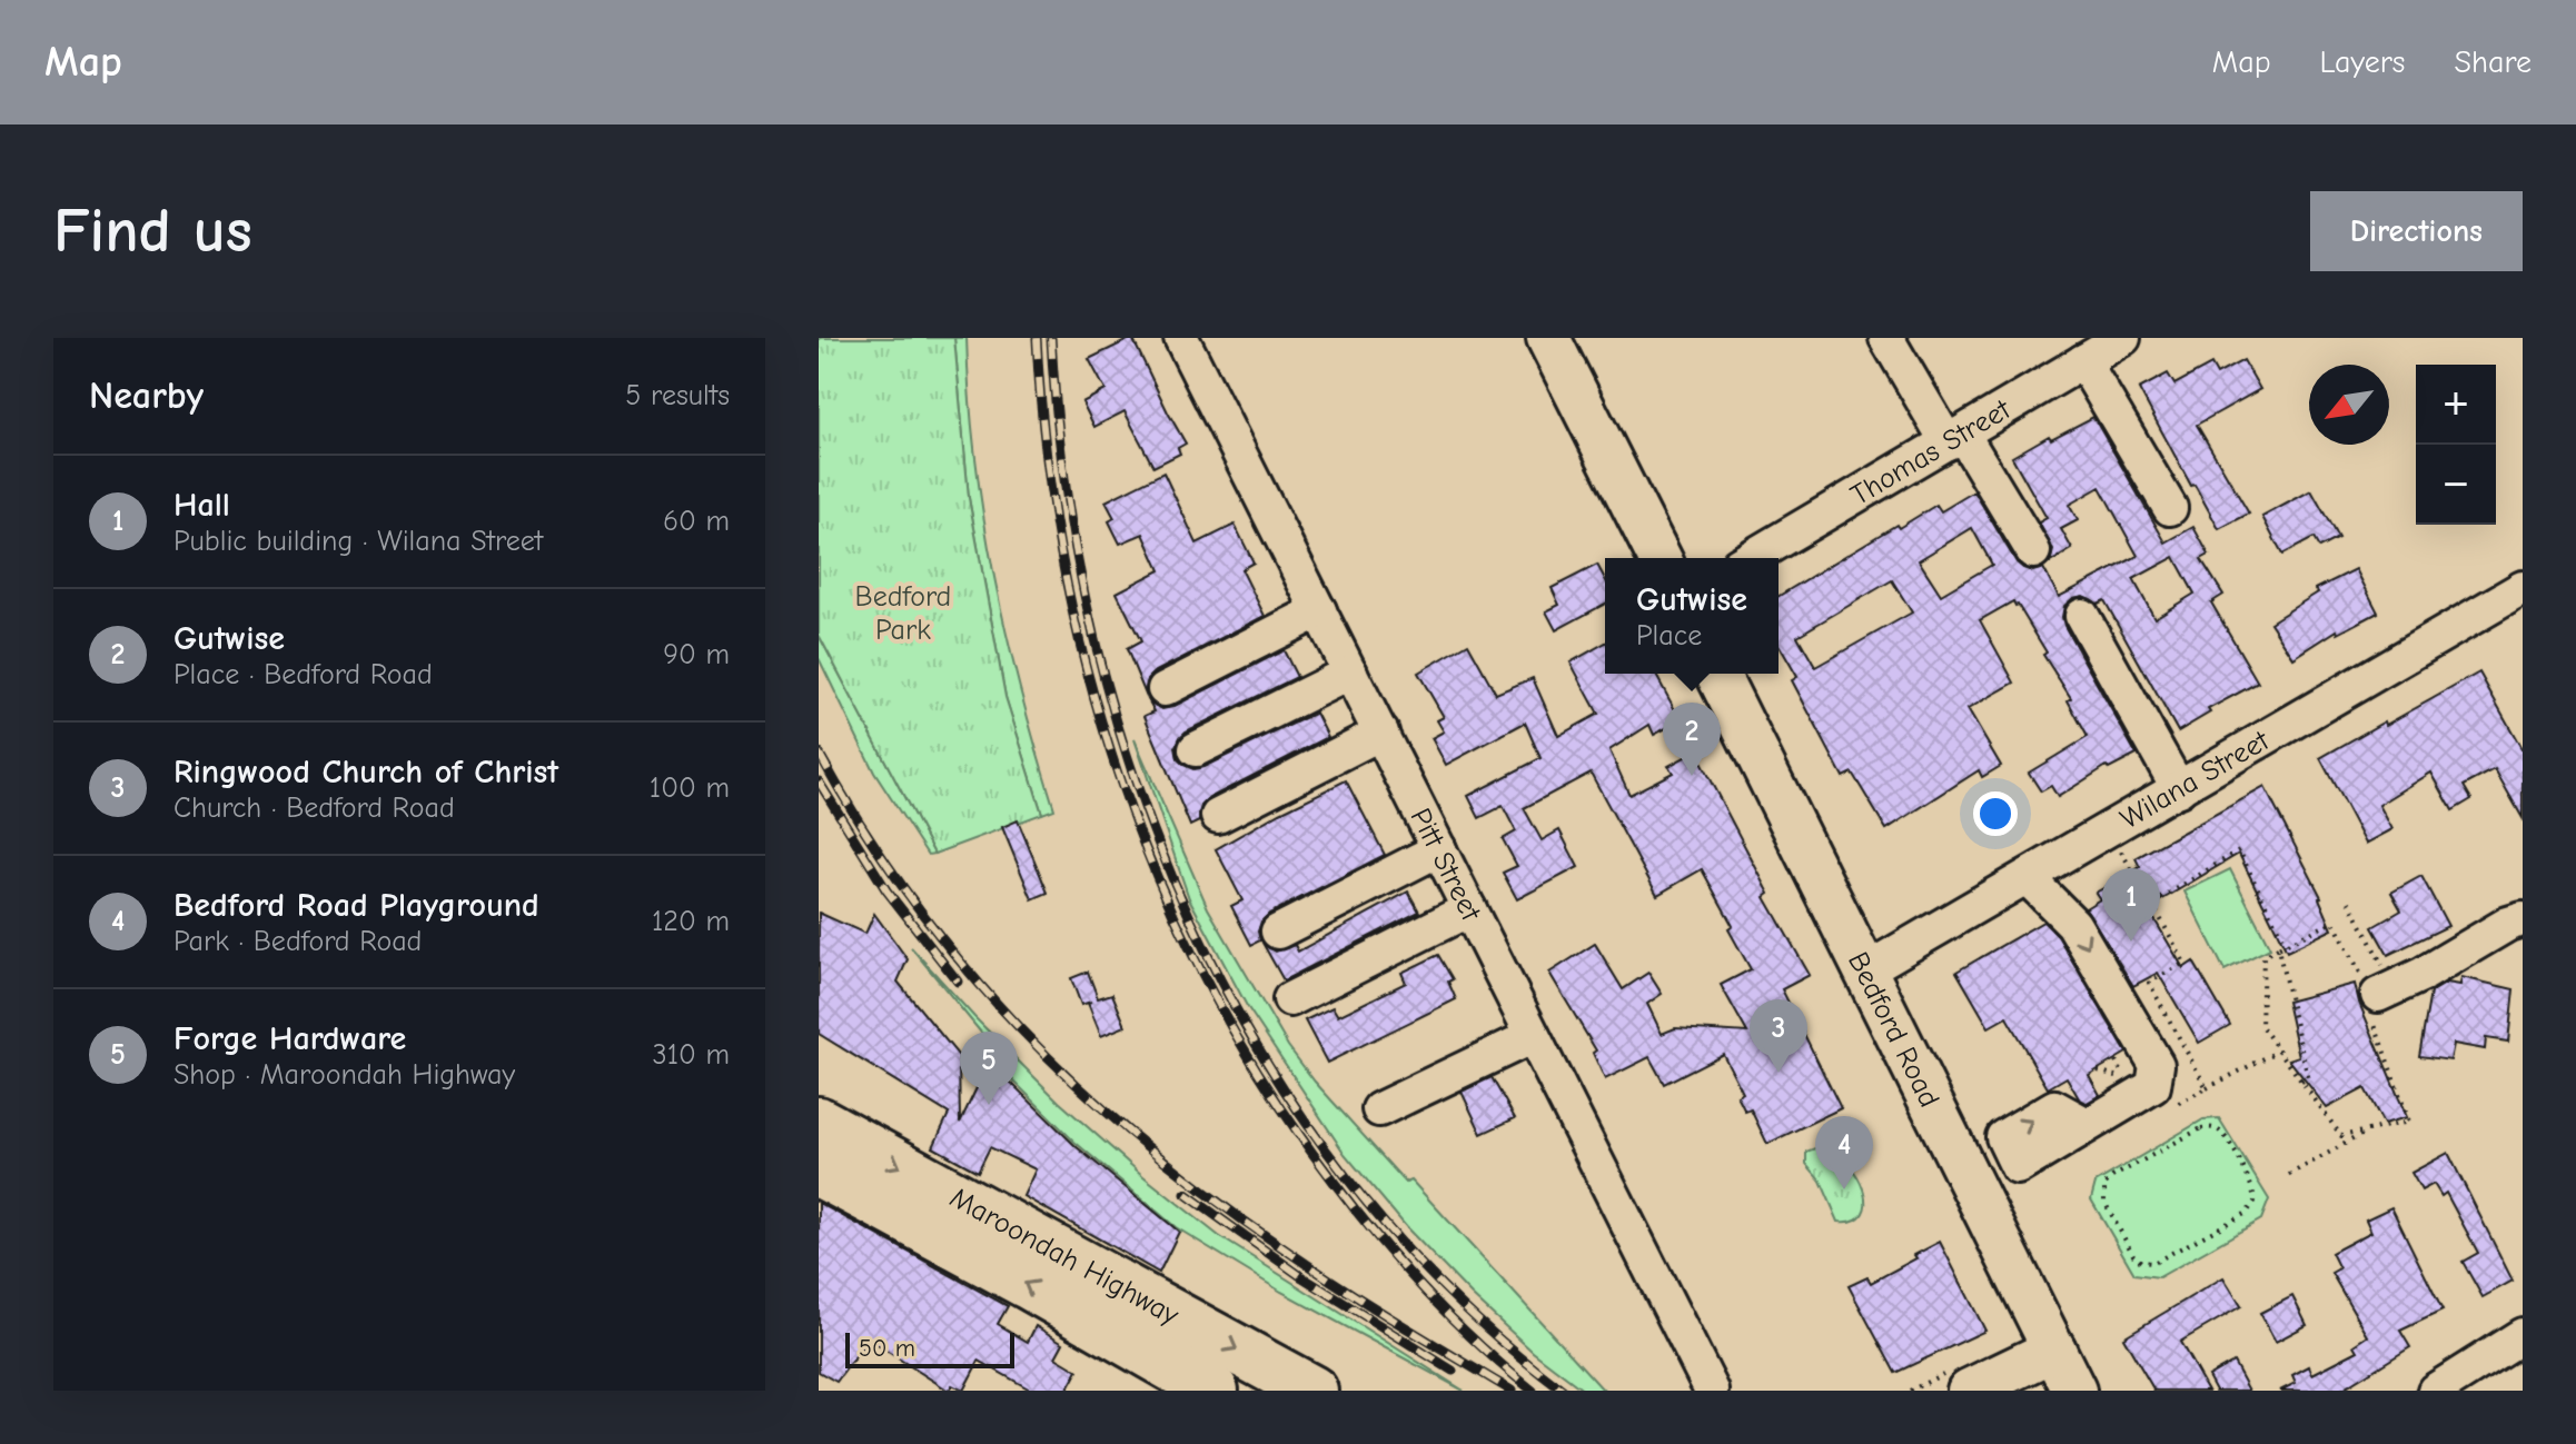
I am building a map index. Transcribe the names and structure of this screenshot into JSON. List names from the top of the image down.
{
  "streets": {
    "highway": ["Maroondah Highway"],
    "main road": ["Bedford Road"],
    "street": ["Thomas Street", "Wilana Street", "Pitt Street"]
  },
  "crossings": [
    ["Wilana Street", "Bedford Road"]
  ],
  "parks": ["Bedford Park"],
  "scale_bar": "50 m",
  "north": "bottom left",
  "page": {
    "header": "Map",
    "nav": ["Map", "Layers", "Share"],
    "buttons": "Directions",
    "title": "Find us",
    "heading": ["Nearby", "5 results"],
    "map_buttons": ["+", "−"],
    "list": [
      {
        "mark": "1",
        "name": "Hall",
        "note": "Public building · Wilana Street",
        "value": "60 m"
      },
      {
        "mark": "2",
        "name": "Gutwise",
        "note": "Place · Bedford Road",
        "value": "90 m"
      },
      {
        "mark": "3",
        "name": "Ringwood Church of Christ",
        "note": "Church · Bedford Road",
        "value": "100 m"
      },
      {
        "mark": "4",
        "name": "Bedford Road Playground",
        "note": "Park · Bedford Road",
        "value": "120 m"
      },
      {
        "mark": "5",
        "name": "Forge Hardware",
        "note": "Shop · Maroondah Highway",
        "value": "310 m"
      }
    ],
    "popup": ["Gutwise", "Place"],
    "pins": [
      "2",
      "1",
      "3",
      "5",
      "4"
    ],
    "scale": "50 m"
  }
}
